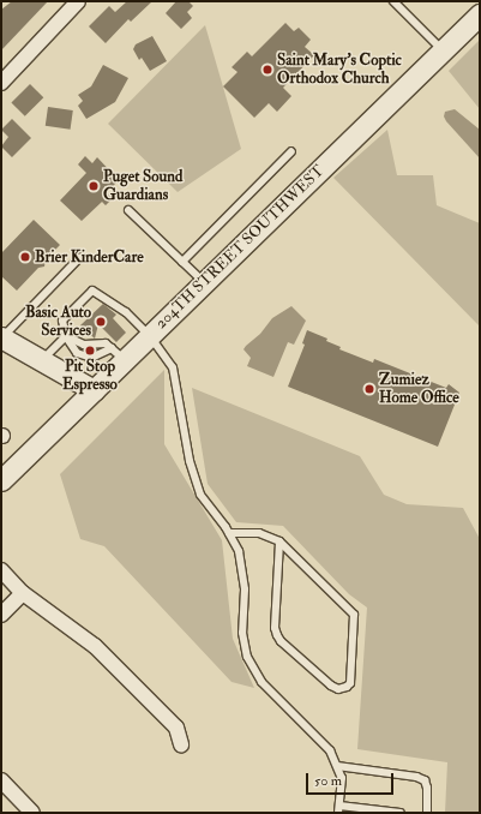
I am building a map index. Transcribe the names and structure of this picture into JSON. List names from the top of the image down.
{
  "streets": {
    "street": ["204TH STREET SOUTHWEST"]
  },
  "places": [
    "Saint Mary's Coptic Orthodox Church",
    "Puget Sound Guardians",
    "Brier KinderCare",
    "Basic Auto Services",
    "Pit Stop Espresso",
    "Zumiez Home Office"
  ],
  "scale_bar": "50 m"
}
